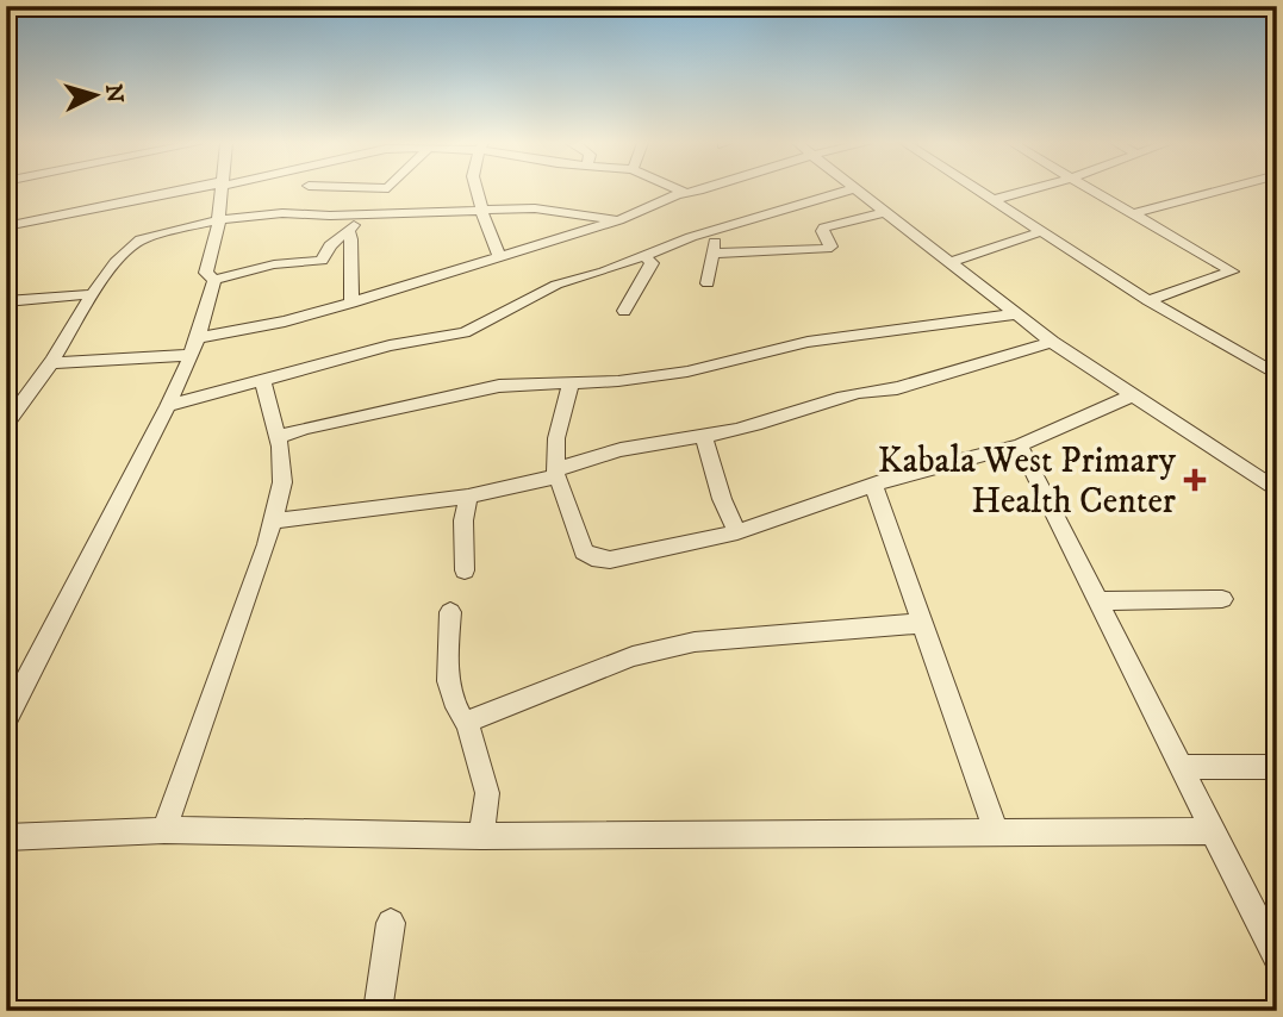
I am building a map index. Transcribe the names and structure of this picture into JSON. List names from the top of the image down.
{
  "places": {
    "health": ["Kabala West Primary Health Center"]
  },
  "north": "right"
}
